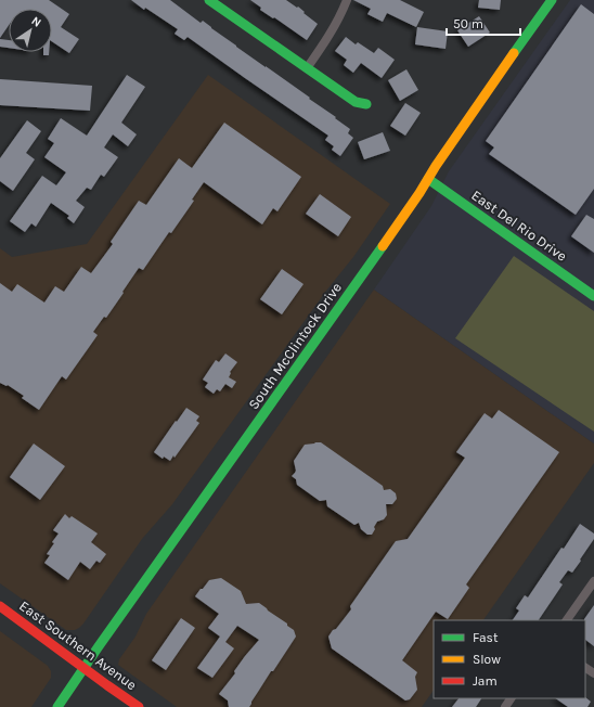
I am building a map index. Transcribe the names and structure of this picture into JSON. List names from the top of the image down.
{
  "streets": {
    "main road": ["East Del Rio Drive", "South McClintock Drive", "East Southern Avenue"]
  },
  "crossings": [
    ["East Del Rio Drive", "South McClintock Drive"],
    ["South McClintock Drive", "East Southern Avenue"]
  ],
  "legend": ["Fast", "Slow", "Jam"],
  "scale_bar": "50 m",
  "north": "top right"
}
